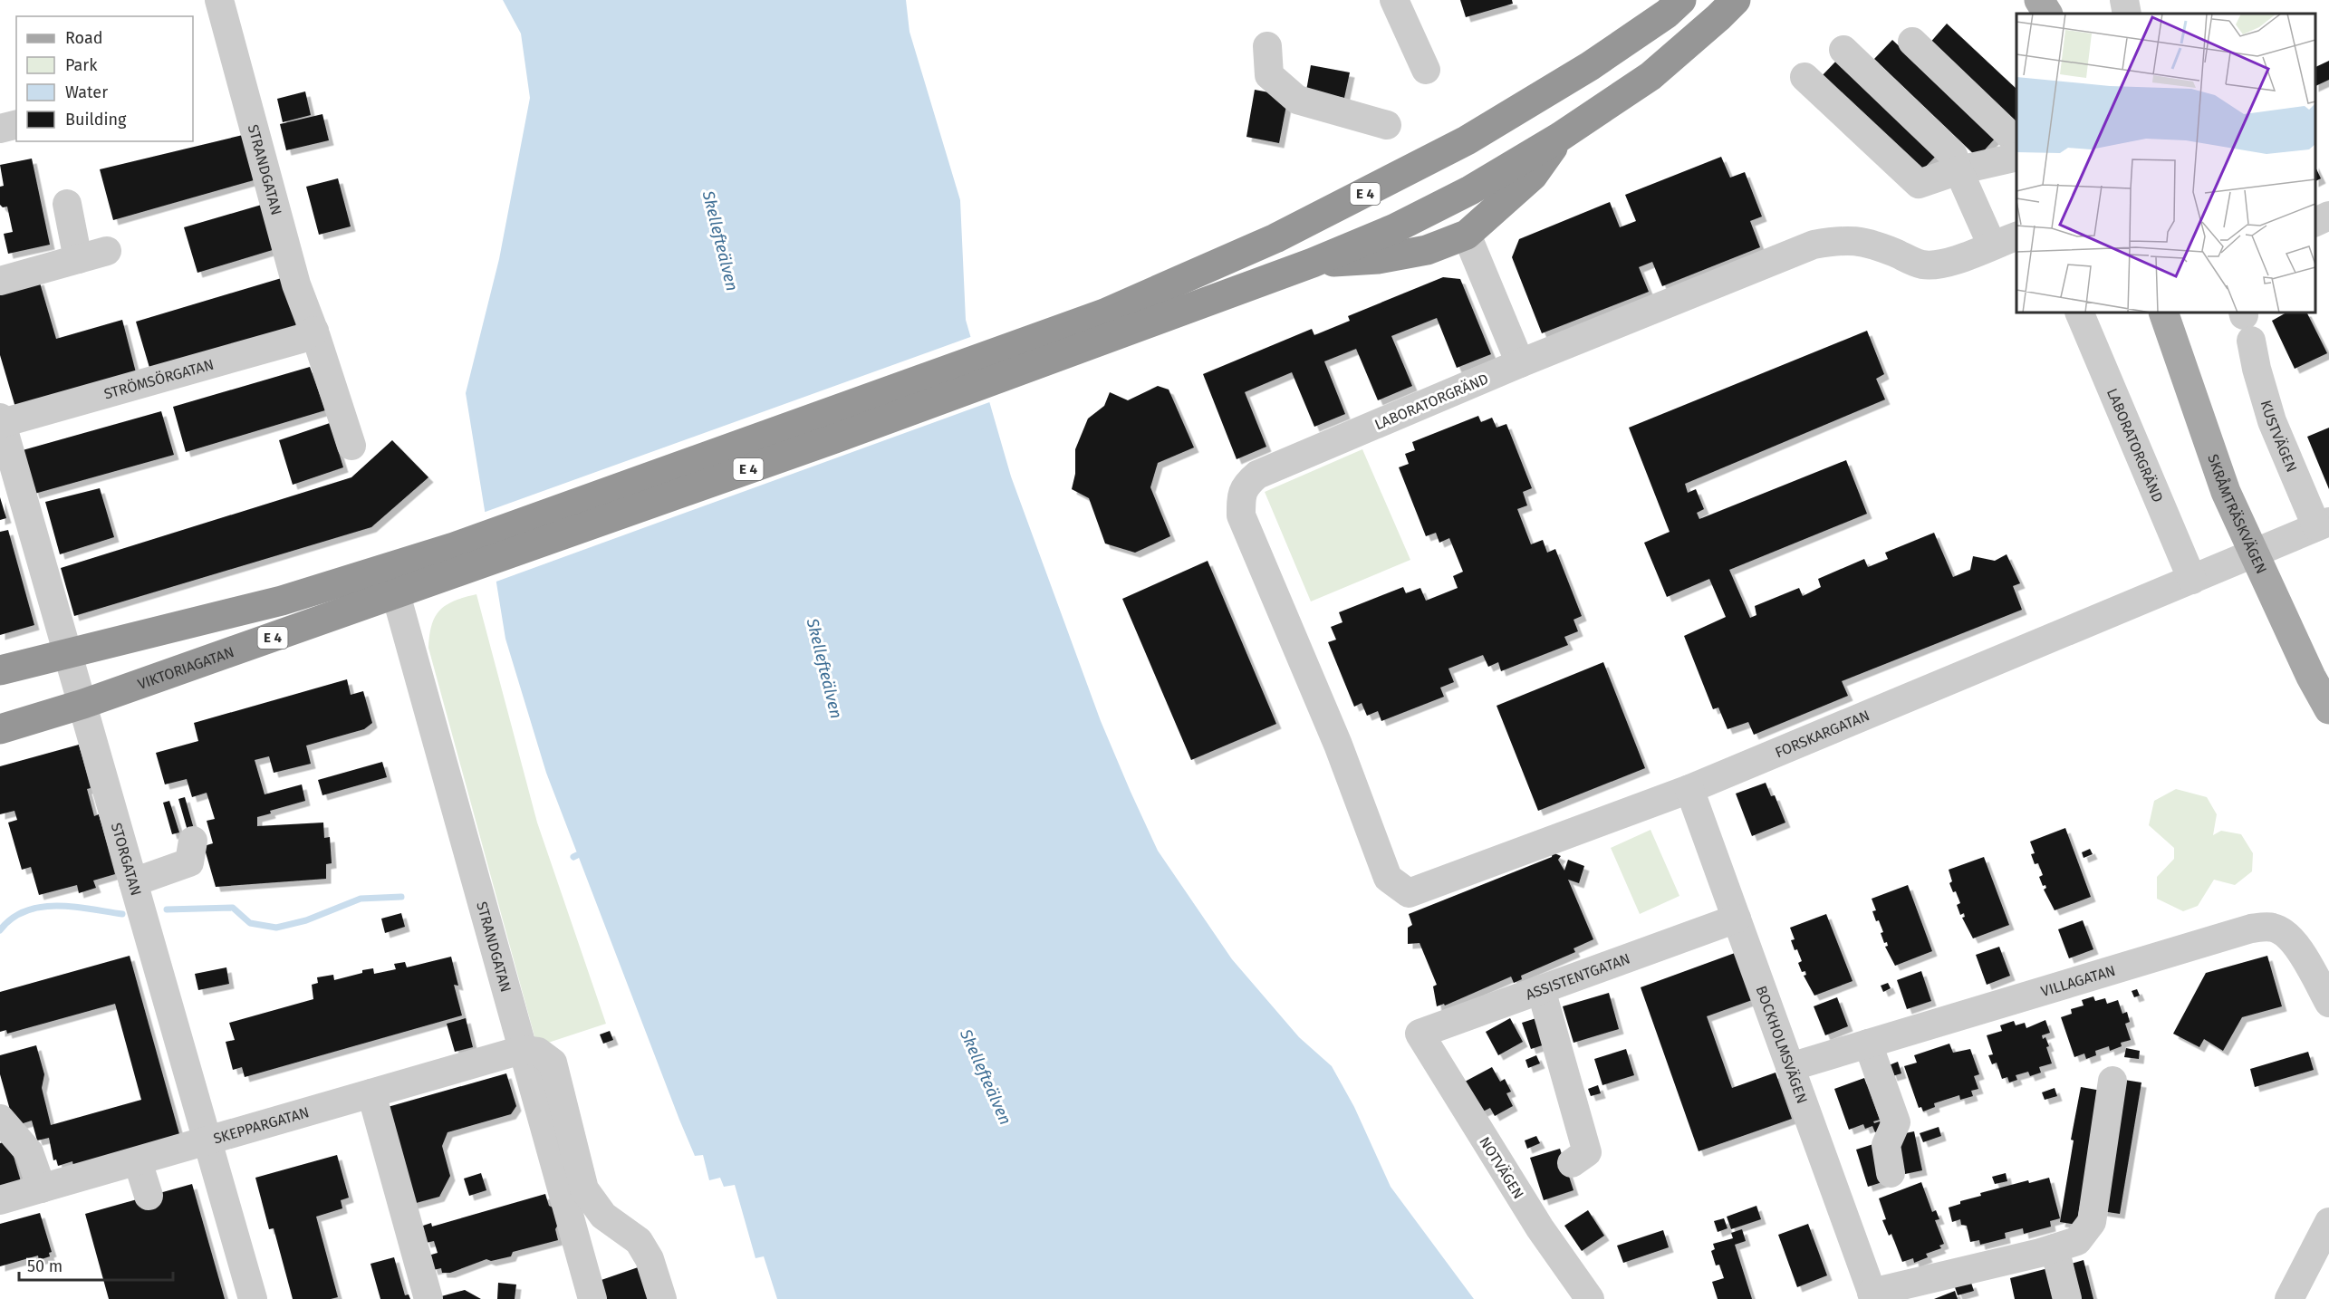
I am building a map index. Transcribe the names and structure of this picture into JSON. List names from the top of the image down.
{
  "streets": {
    "highway": ["E 4", "VIKTORIAGATAN"],
    "main road": ["SKRÅMTRÄSKVÄGEN"],
    "street": [
      "STRANDGATAN",
      "STRÖMSÖRGATAN",
      "LABORATORGRÄND",
      "KUSTVÄGEN",
      "FORSKARGATAN",
      "STORGATAN",
      "ASSISTENTGATAN",
      "VILLAGATAN",
      "BOCKHOLMSVÄGEN",
      "SKEPPARGATAN",
      "NOTVÄGEN"
    ]
  },
  "crossings": [
    ["STRANDGATAN", "STRÖMSÖRGATAN"],
    ["STRANDGATAN", "VIKTORIAGATAN"],
    ["STRANDGATAN", "SKEPPARGATAN"],
    ["E 4", "VIKTORIAGATAN"],
    ["E 4", "STORGATAN"],
    ["STRÖMSÖRGATAN", "STORGATAN"],
    ["LABORATORGRÄND", "FORSKARGATAN"],
    ["KUSTVÄGEN", "FORSKARGATAN"],
    ["SKRÅMTRÄSKVÄGEN", "FORSKARGATAN"],
    ["VIKTORIAGATAN", "STORGATAN"],
    ["FORSKARGATAN", "BOCKHOLMSVÄGEN"],
    ["STORGATAN", "SKEPPARGATAN"],
    ["ASSISTENTGATAN", "BOCKHOLMSVÄGEN"],
    ["ASSISTENTGATAN", "NOTVÄGEN"],
    ["VILLAGATAN", "BOCKHOLMSVÄGEN"]
  ],
  "water": ["Skellefteälven"],
  "legend": [
    "Road",
    "Park",
    "Water",
    "Building"
  ],
  "scale_bar": "50 m"
}
